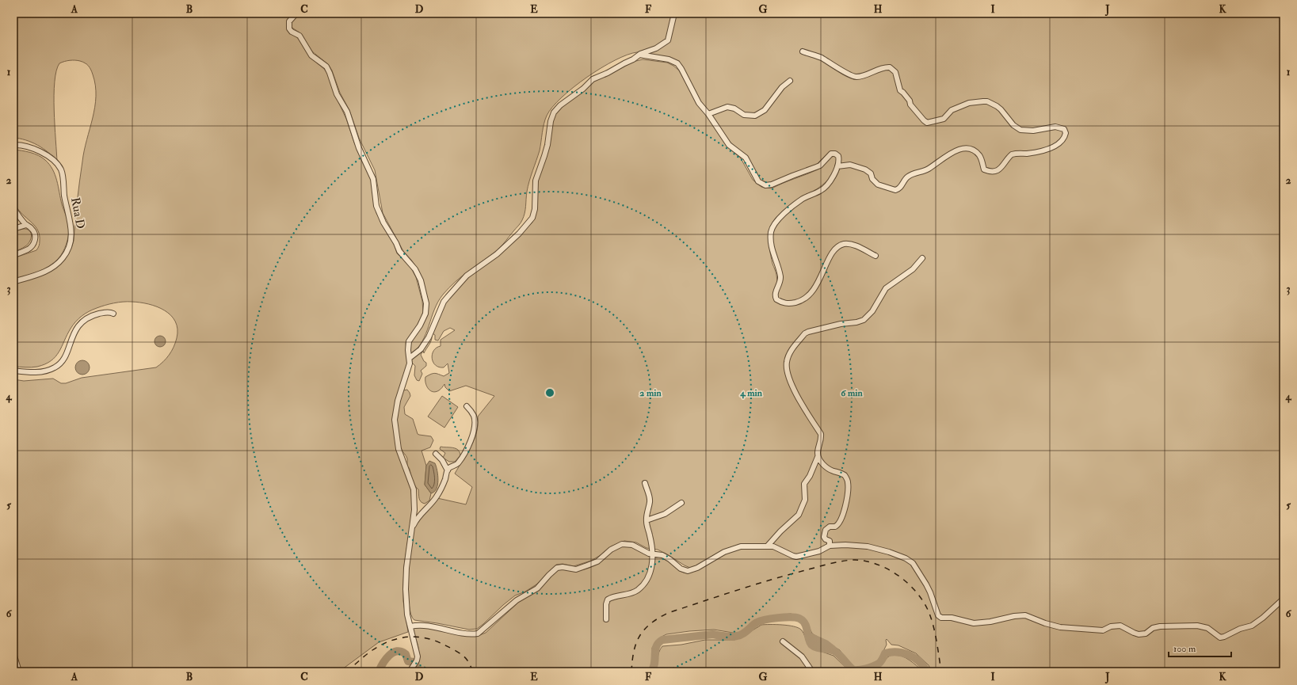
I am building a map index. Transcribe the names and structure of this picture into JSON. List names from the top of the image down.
{
  "streets": {
    "street": ["Rua D"]
  },
  "scale_bar": "100 m",
  "grid": {
    "columns": [
      "A",
      "B",
      "C",
      "D",
      "E",
      "F",
      "G",
      "H",
      "I",
      "J",
      "K"
    ],
    "rows": [
      "1",
      "2",
      "3",
      "4",
      "5",
      "6"
    ]
  },
  "rings": ["2 min", "4 min", "6 min"]
}
